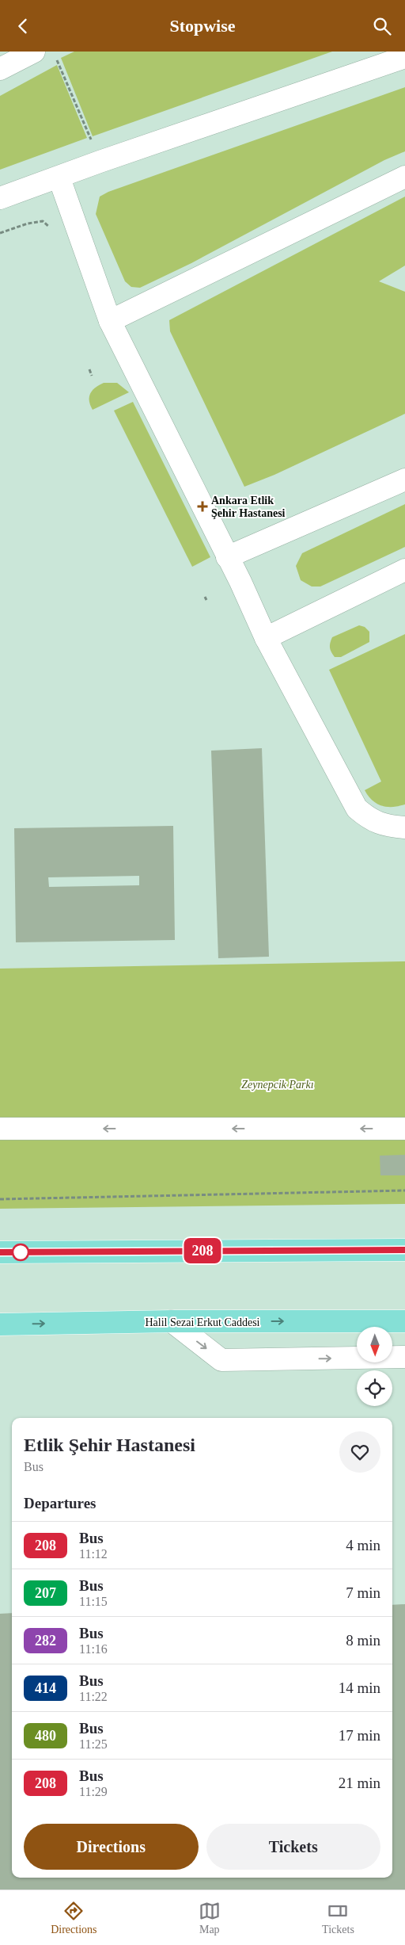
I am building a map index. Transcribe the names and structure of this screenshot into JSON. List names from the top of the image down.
{
  "streets": {
    "main road": ["Halil Sezai Erkut Caddesi"]
  },
  "parks": ["Zeynepcik Parkı"],
  "places": {
    "health": ["Ankara Etlik Şehir Hastanesi"]
  },
  "lines": ["bus line 208"],
  "north": "bottom",
  "page": {
    "header": "Stopwise",
    "on_map": "208",
    "heading": [
      ["Etlik Şehir Hastanesi", "Bus"],
      "Departures"
    ],
    "list": [
      {
        "mark": "208",
        "name": "Bus",
        "note": "11:12",
        "value": "4 min"
      },
      {
        "mark": "207",
        "name": "Bus",
        "note": "11:15",
        "value": "7 min"
      },
      {
        "mark": "282",
        "name": "Bus",
        "note": "11:16",
        "value": "8 min"
      },
      {
        "mark": "414",
        "name": "Bus",
        "note": "11:22",
        "value": "14 min"
      },
      {
        "mark": "480",
        "name": "Bus",
        "note": "11:25",
        "value": "17 min"
      },
      {
        "mark": "208",
        "name": "Bus",
        "note": "11:29",
        "value": "21 min"
      }
    ],
    "buttons": ["Directions", "Tickets"],
    "tabs": ["Directions", "Map", "Tickets"]
  }
}
